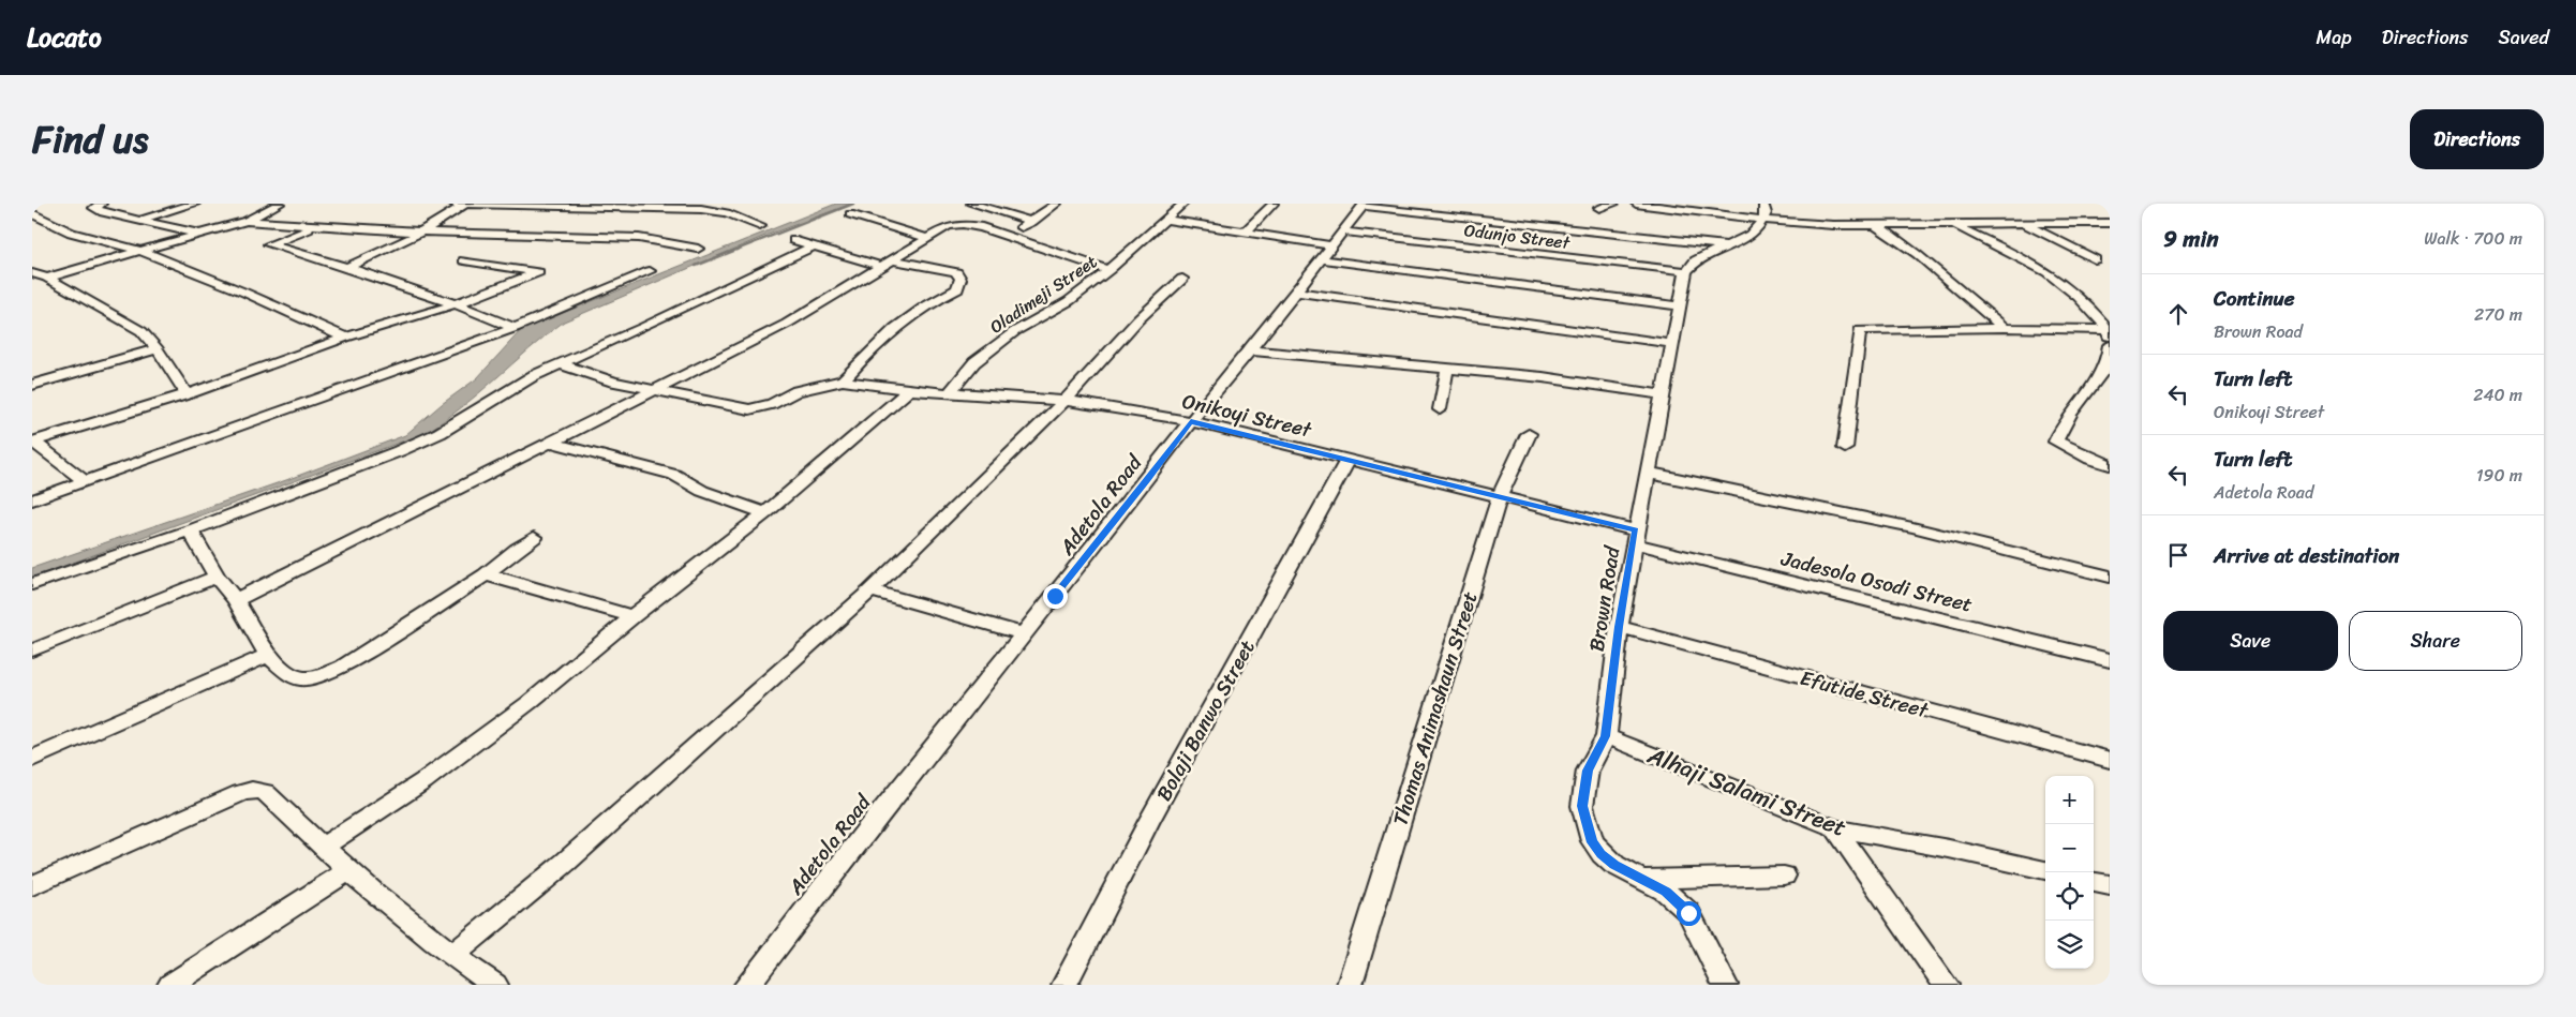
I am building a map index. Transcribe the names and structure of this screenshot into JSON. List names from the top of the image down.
{
  "streets": {
    "street": [
      "Odunjo Street",
      "Oladimeji Street",
      "Onikoyi Street",
      "Adetola Road",
      "Jadesola Osodi Street",
      "Brown Road",
      "Efutide Street",
      "Thomas Animashaun Street",
      "Bolaji Banwo Street",
      "Alhaji Salami Street"
    ]
  },
  "crossings": [
    ["Odunjo Street", "Adetola Road"],
    ["Odunjo Street", "Brown Road"],
    ["Oladimeji Street", "Onikoyi Street"],
    ["Onikoyi Street", "Adetola Road"],
    ["Onikoyi Street", "Jadesola Osodi Street"],
    ["Onikoyi Street", "Brown Road"],
    ["Onikoyi Street", "Thomas Animashaun Street"],
    ["Onikoyi Street", "Bolaji Banwo Street"],
    ["Jadesola Osodi Street", "Brown Road"],
    ["Brown Road", "Efutide Street"],
    ["Brown Road", "Alhaji Salami Street"]
  ],
  "page": {
    "header": "Locato",
    "nav": ["Map", "Directions", "Saved"],
    "title": "Find us",
    "buttons": [
      "Directions",
      ["Save", "Share"]
    ],
    "heading": ["9 min", "Walk · 700 m"],
    "list": [
      ["Continue", "Brown Road", "270 m"],
      ["Turn left", "Onikoyi Street", "240 m"],
      ["Turn left", "Adetola Road", "190 m"],
      "Arrive at destination"
    ],
    "map_buttons": ["+", "−"]
  }
}
